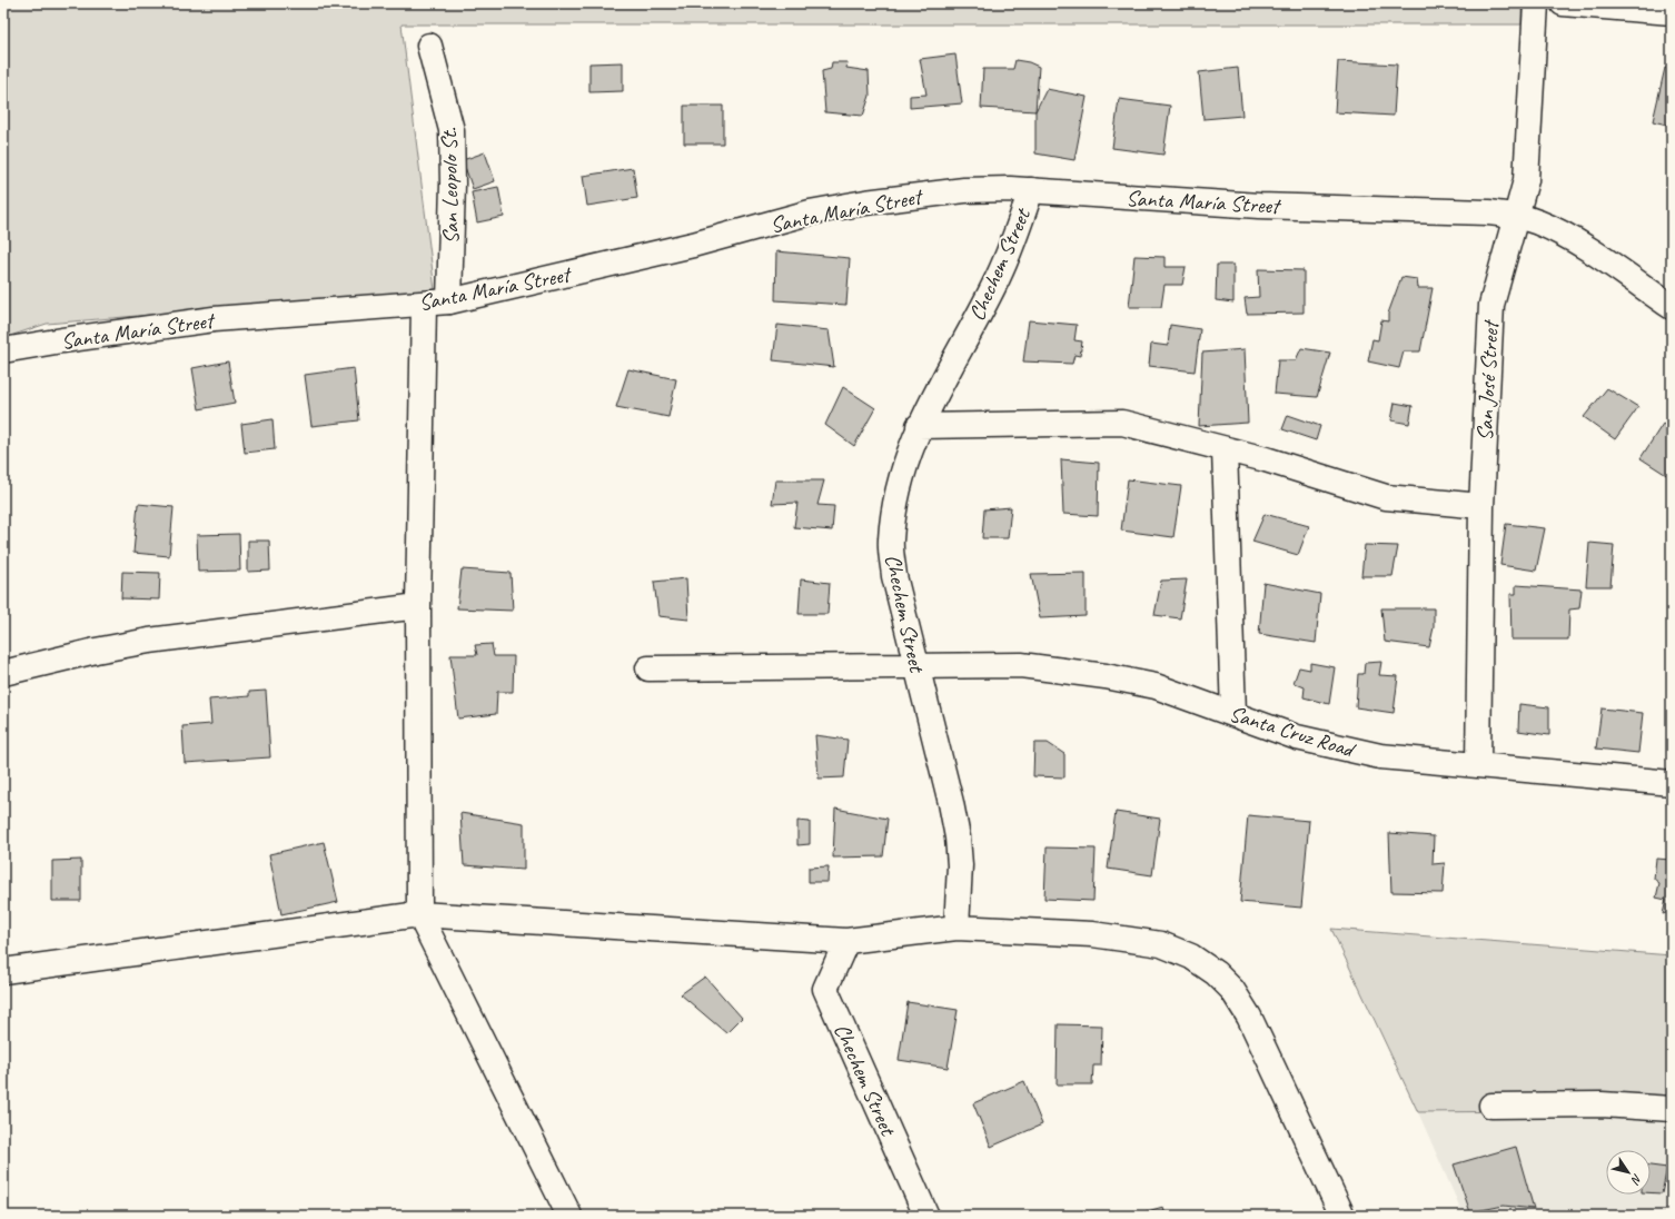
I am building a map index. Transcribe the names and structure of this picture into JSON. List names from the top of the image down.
{
  "streets": {
    "street": [
      "San Leopolo St.",
      "Santa María Street",
      "Chechem Street",
      "San José Street",
      "Santa Cruz Road"
    ]
  },
  "crossings": [
    ["San Leopolo St.", "Santa María Street"],
    ["Santa María Street", "Chechem Street"],
    ["Santa María Street", "San José Street"],
    ["Chechem Street", "Santa Cruz Road"],
    ["San José Street", "Santa Cruz Road"]
  ],
  "north": "bottom right"
}
